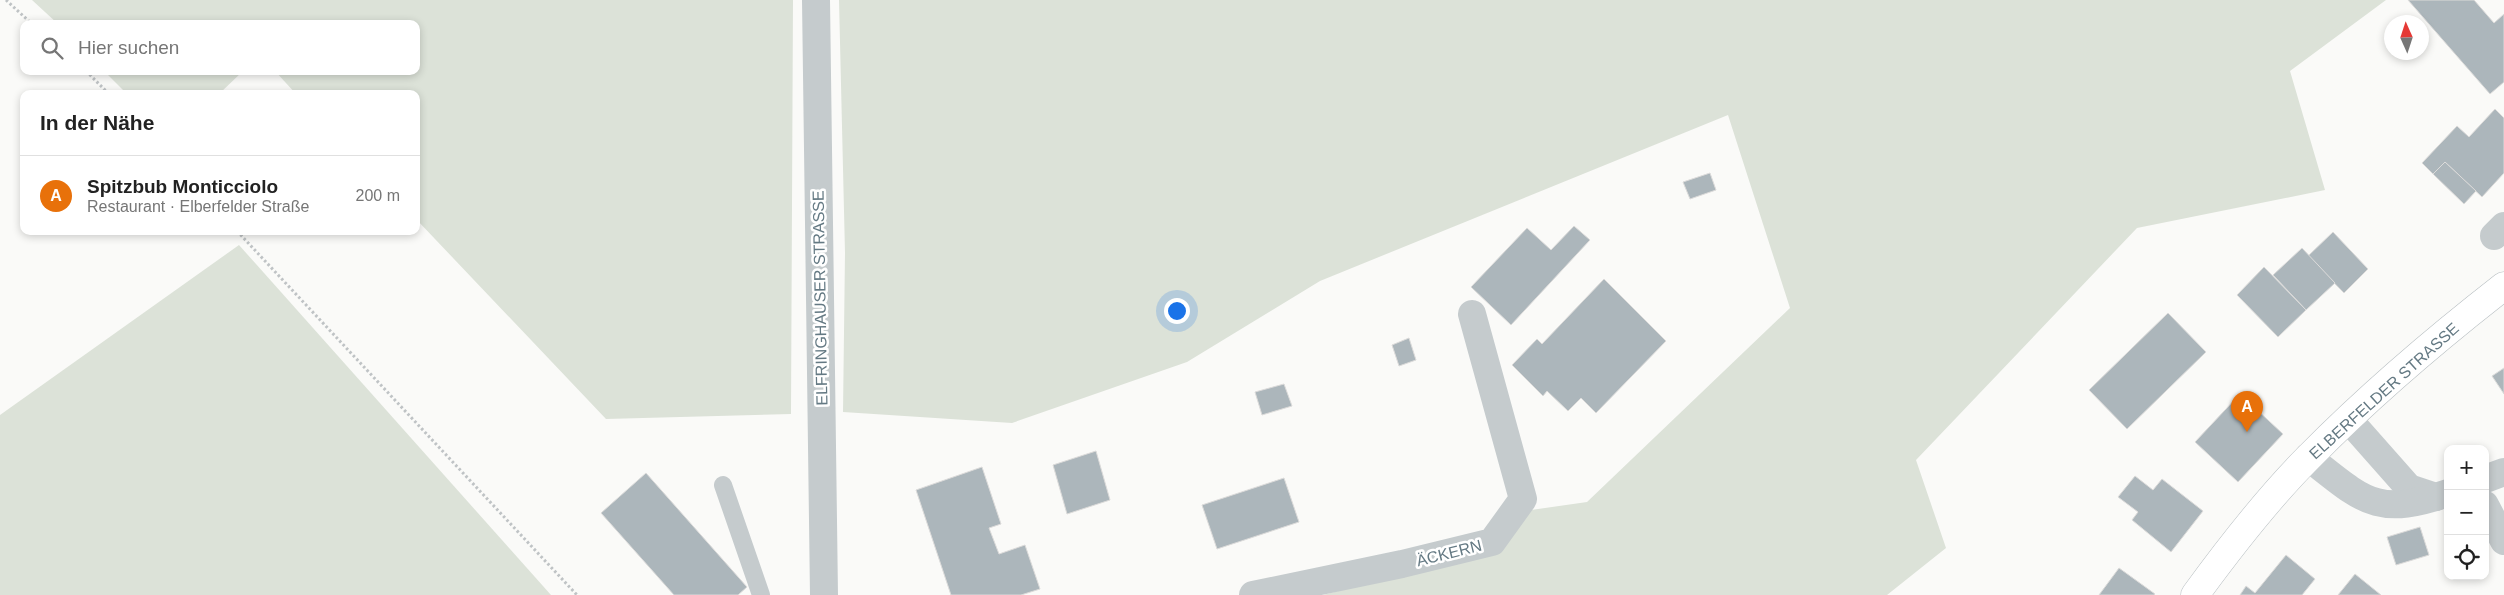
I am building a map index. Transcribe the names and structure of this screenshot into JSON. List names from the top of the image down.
{
  "streets": {
    "main road": ["ELBERFELDER STRASSE"],
    "street": ["ELFRINGHAUSER STRASSE", "ÄCKERN"]
  },
  "north": "top",
  "page": {
    "search": "Hier suchen",
    "heading": "In der Nähe",
    "list": [
      {
        "mark": "A",
        "name": "Spitzbub Monticciolo",
        "note": "Restaurant · Elberfelder Straße",
        "value": "200 m"
      }
    ],
    "pins": "A",
    "map_buttons": ["+", "−"]
  }
}
